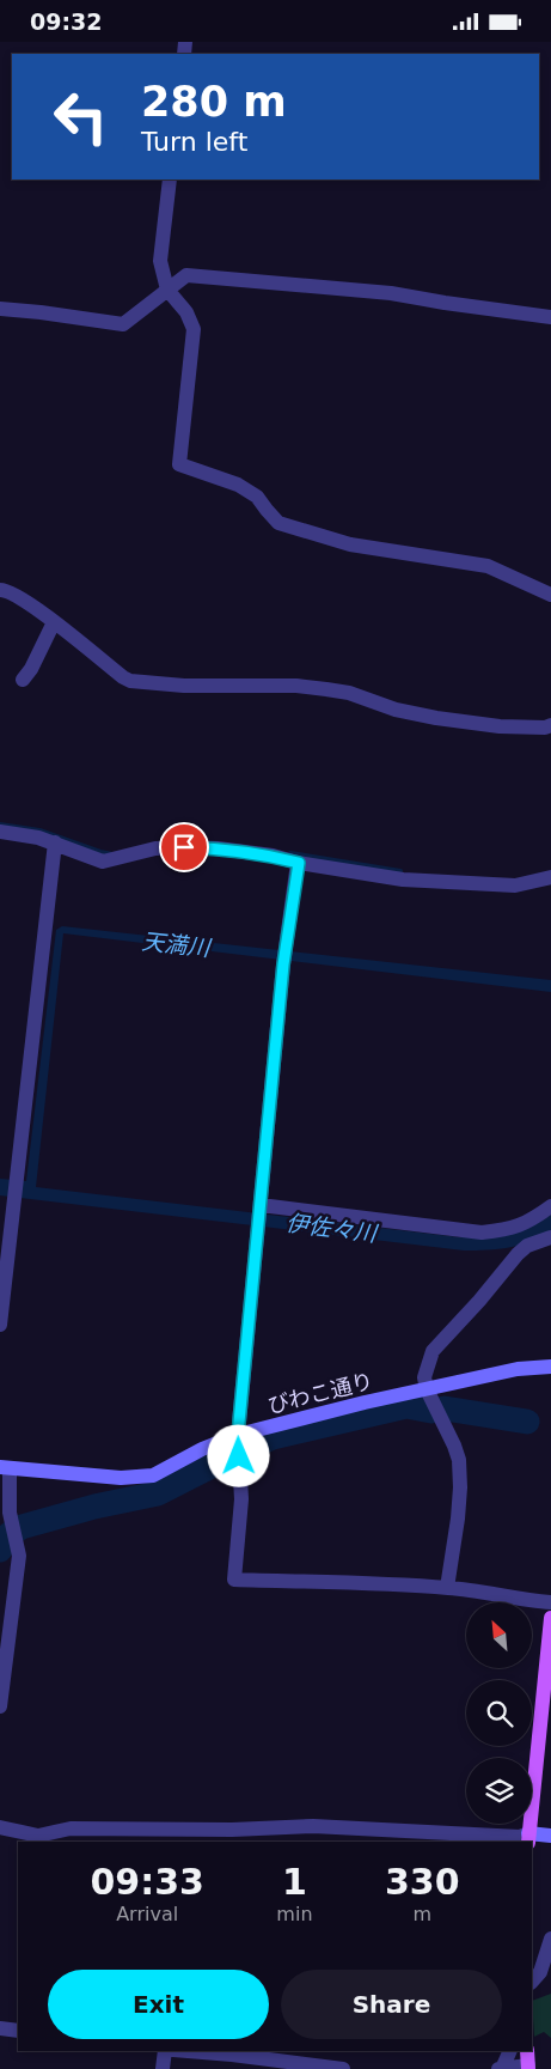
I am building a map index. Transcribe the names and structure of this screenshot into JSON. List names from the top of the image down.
{
  "streets": {
    "street": ["びわこ通り"]
  },
  "water": ["天満川", "伊佐々川"],
  "north": "top left",
  "page": {
    "status": "09:32",
    "turn": ["280 m", "Turn left"],
    "eta": [
      "09:33",
      "Arrival",
      "1",
      "min",
      "330",
      "m"
    ],
    "buttons": ["Exit", "Share"]
  }
}
